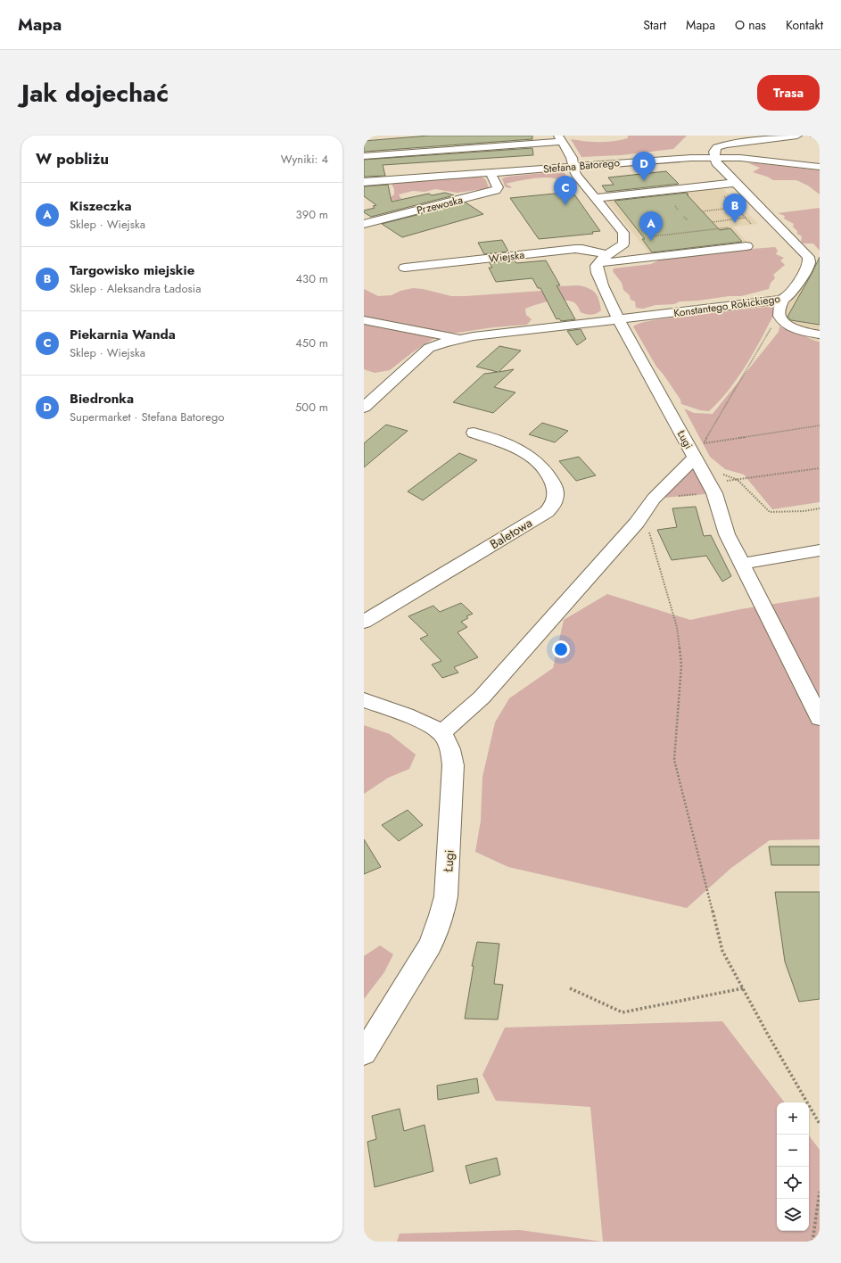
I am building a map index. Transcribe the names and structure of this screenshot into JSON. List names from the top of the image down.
{
  "streets": {
    "street": [
      "Stefana Batorego",
      "Przewoska",
      "Wiejska",
      "Konstantego Rokickiego",
      "Ługi",
      "Baletowa"
    ]
  },
  "crossings": [
    ["Stefana Batorego", "Przewoska"],
    ["Konstantego Rokickiego", "Ługi"]
  ],
  "page": {
    "header": "Mapa",
    "nav": [
      "Start",
      "Mapa",
      "O nas",
      "Kontakt"
    ],
    "title": "Jak dojechać",
    "buttons": "Trasa",
    "heading": ["W pobliżu", "Wyniki: 4"],
    "pins": [
      "D",
      "C",
      "B",
      "A"
    ],
    "list": [
      {
        "mark": "A",
        "name": "Kiszeczka",
        "note": "Sklep · Wiejska",
        "value": "390 m"
      },
      {
        "mark": "B",
        "name": "Targowisko miejskie",
        "note": "Sklep · Aleksandra Ładosia",
        "value": "430 m"
      },
      {
        "mark": "C",
        "name": "Piekarnia Wanda",
        "note": "Sklep · Wiejska",
        "value": "450 m"
      },
      {
        "mark": "D",
        "name": "Biedronka",
        "note": "Supermarket · Stefana Batorego",
        "value": "500 m"
      }
    ],
    "map_buttons": ["+", "−"]
  }
}
